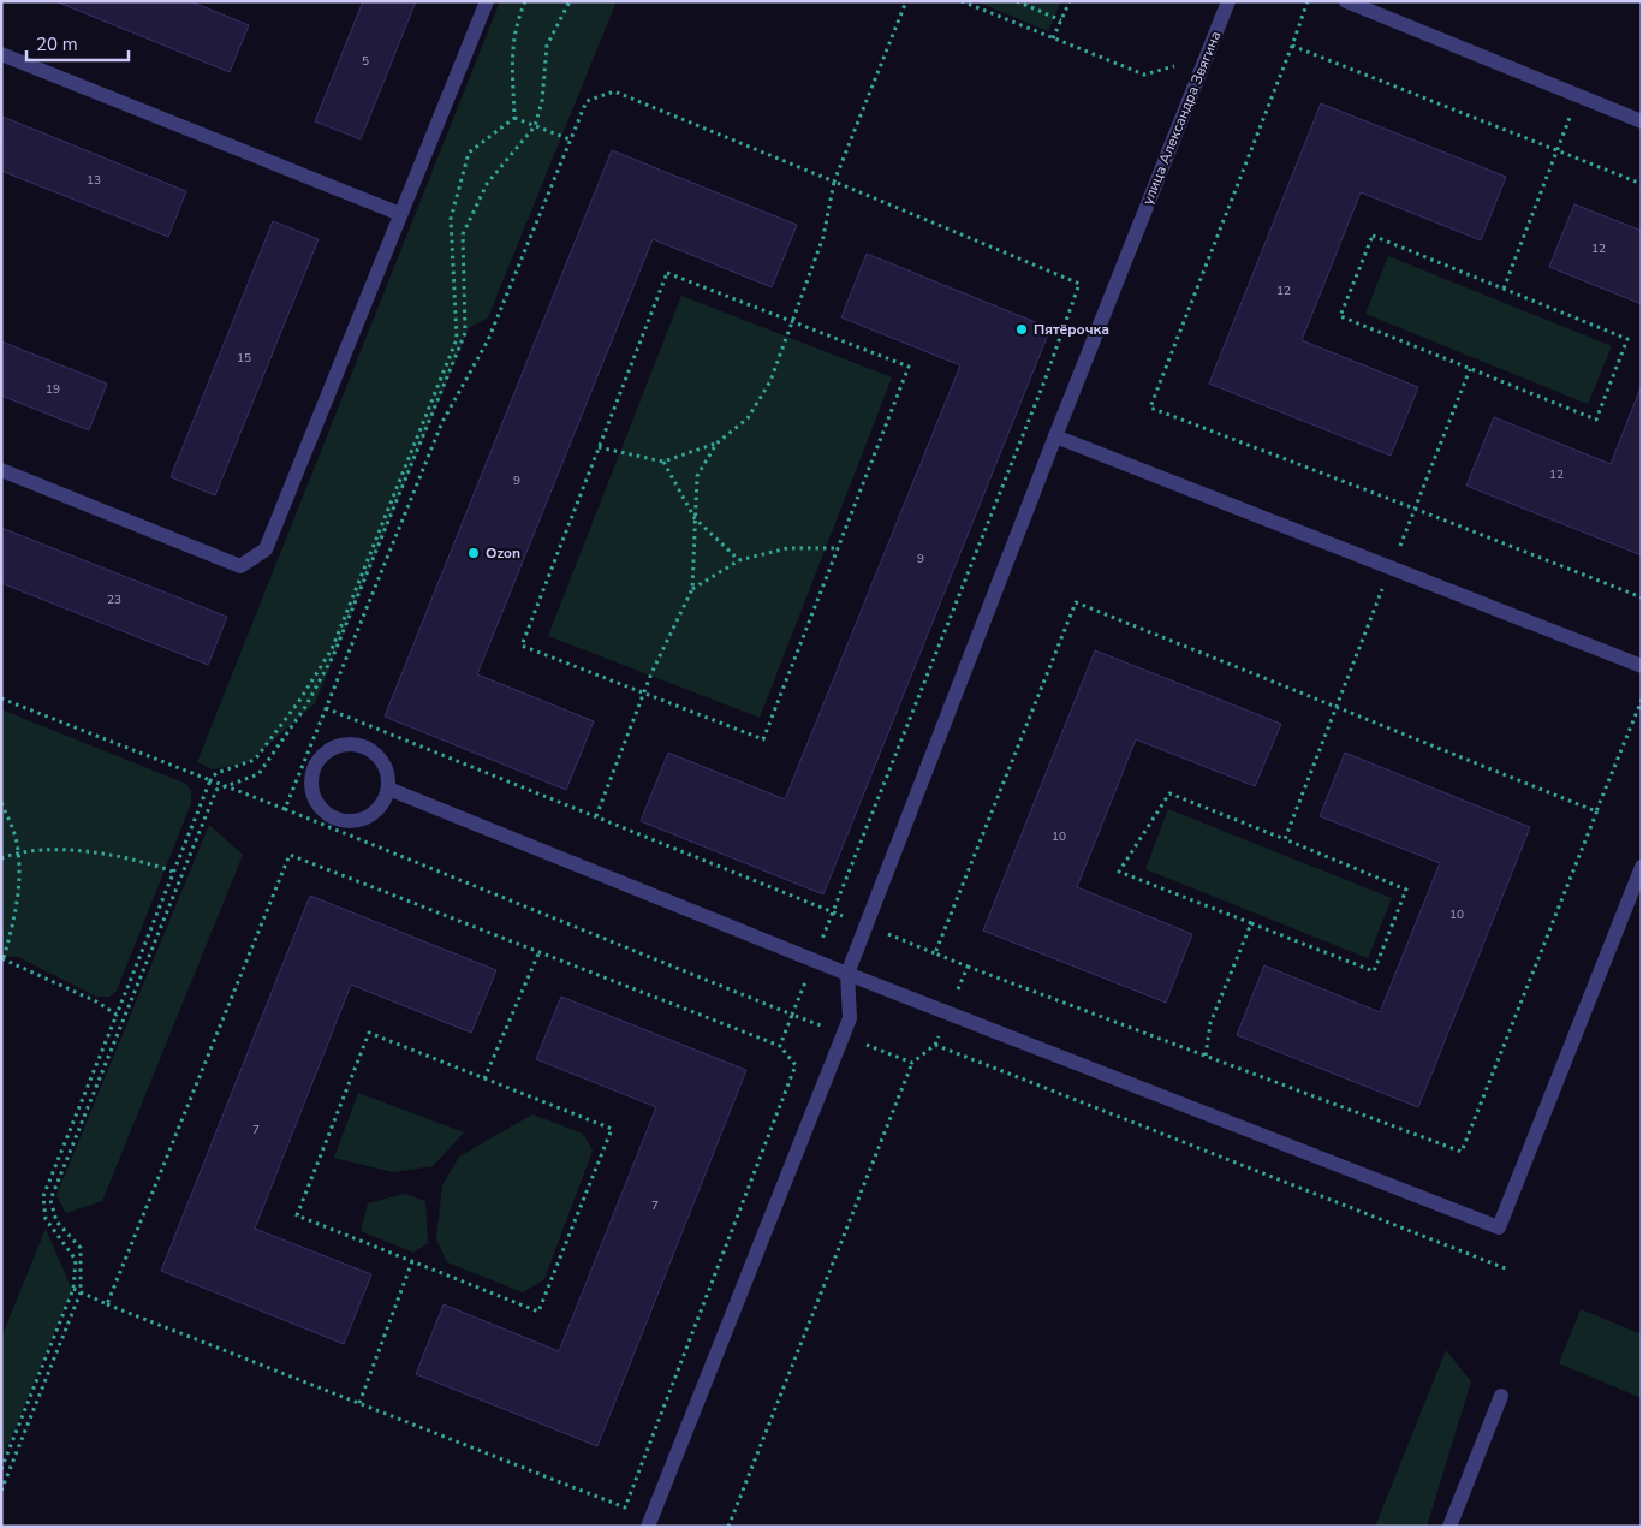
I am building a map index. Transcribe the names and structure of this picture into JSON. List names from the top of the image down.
{
  "streets": {
    "street": ["улица Александра Звягина"]
  },
  "places": ["Пятёрочка", "Ozon"],
  "house_numbers": [
    "5",
    "13",
    "12",
    "12",
    "15",
    "19",
    "12",
    "9",
    "9",
    "23",
    "10",
    "10",
    "7",
    "7"
  ],
  "scale_bar": "20 m"
}
